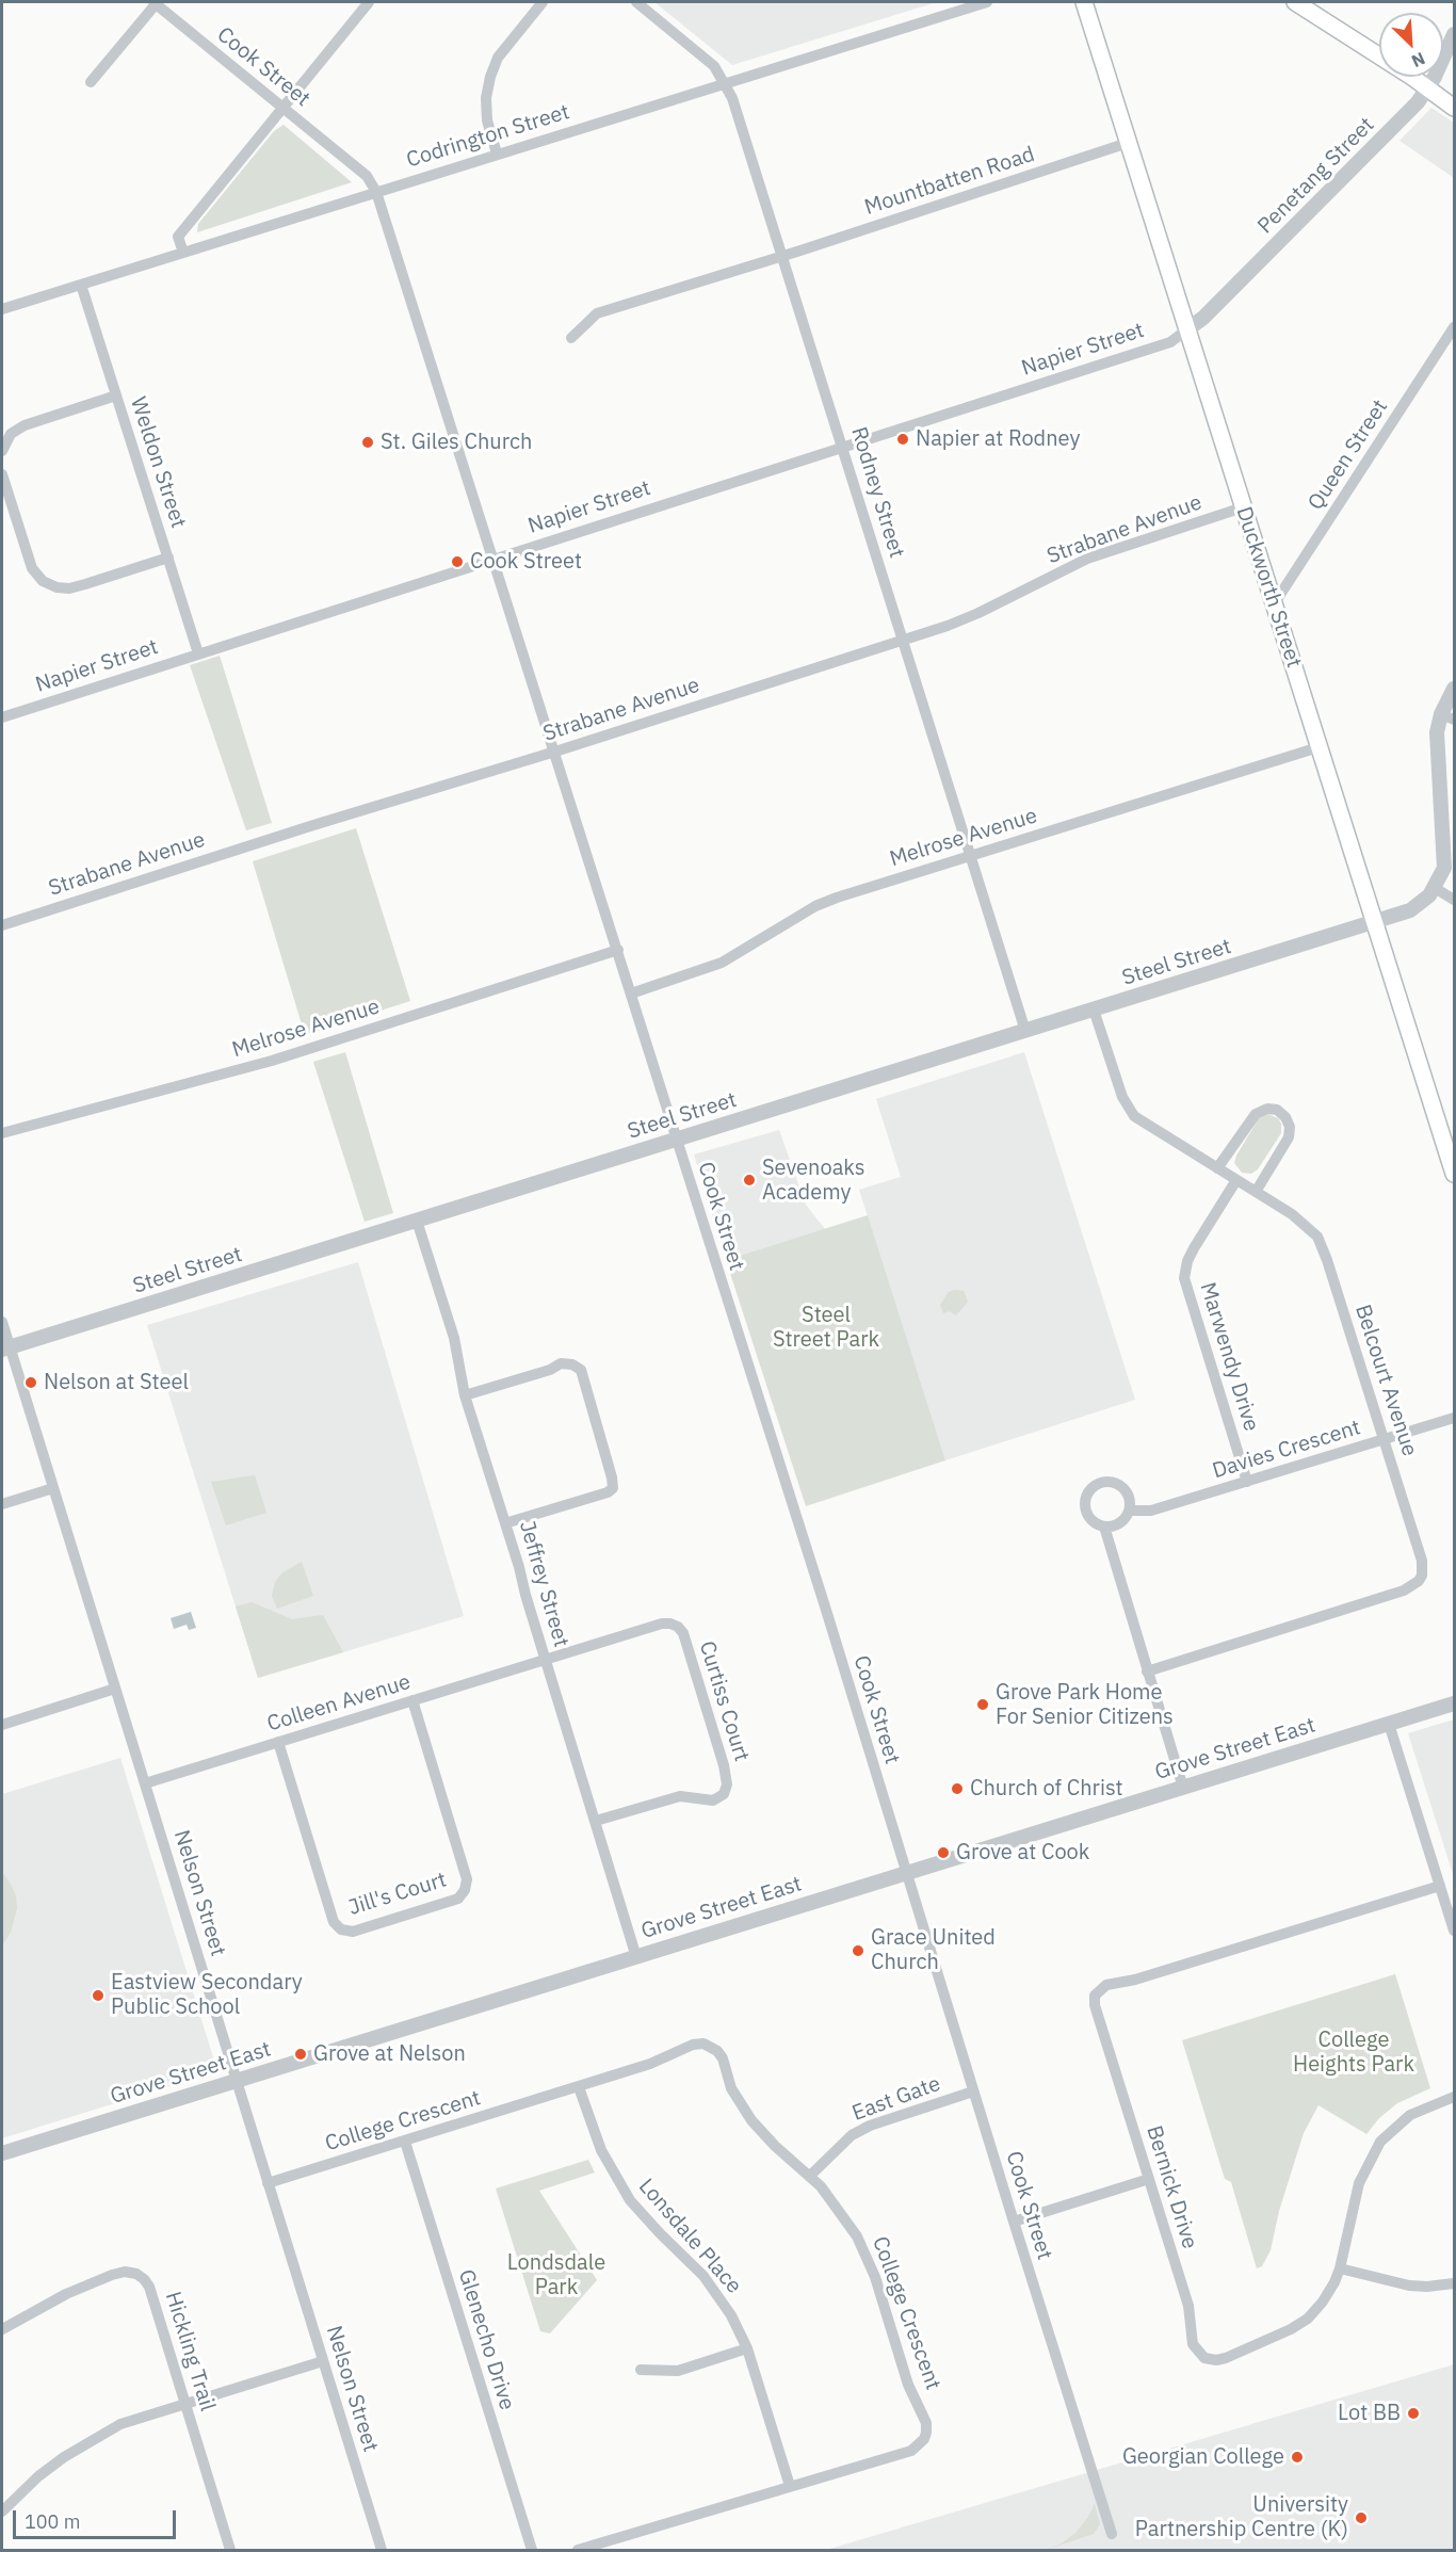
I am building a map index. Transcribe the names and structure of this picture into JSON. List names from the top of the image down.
{
  "streets": {
    "main road": ["Duckworth Street"],
    "street": [
      "Cook Street",
      "Codrington Street",
      "Penetang Street",
      "Mountbatten Road",
      "Napier Street",
      "Queen Street",
      "Weldon Street",
      "Rodney Street",
      "Strabane Avenue",
      "Melrose Avenue",
      "Steel Street",
      "Marwendy Drive",
      "Belcourt Avenue",
      "Davies Crescent",
      "Jeffrey Street",
      "Curtiss Court",
      "Colleen Avenue",
      "Grove Street East",
      "Nelson Street",
      "Jill's Court",
      "East Gate",
      "College Crescent",
      "Bernick Drive",
      "Lonsdale Place",
      "Glenecho Drive",
      "Hickling Trail"
    ]
  },
  "crossings": [
    ["Cook Street", "Codrington Street"],
    ["Cook Street", "Napier Street"],
    ["Cook Street", "Strabane Avenue"],
    ["Cook Street", "Melrose Avenue"],
    ["Cook Street", "Steel Street"],
    ["Cook Street", "Grove Street East"],
    ["Cook Street", "East Gate"],
    ["Codrington Street", "Weldon Street"],
    ["Codrington Street", "Rodney Street"],
    ["Penetang Street", "Napier Street"],
    ["Penetang Street", "Duckworth Street"],
    ["Mountbatten Road", "Rodney Street"],
    ["Mountbatten Road", "Duckworth Street"],
    ["Napier Street", "Weldon Street"],
    ["Napier Street", "Rodney Street"],
    ["Napier Street", "Duckworth Street"],
    ["Queen Street", "Duckworth Street"],
    ["Rodney Street", "Strabane Avenue"],
    ["Rodney Street", "Melrose Avenue"],
    ["Rodney Street", "Steel Street"],
    ["Strabane Avenue", "Duckworth Street"],
    ["Duckworth Street", "Melrose Avenue"],
    ["Duckworth Street", "Steel Street"],
    ["Steel Street", "Belcourt Avenue"],
    ["Steel Street", "Jeffrey Street"],
    ["Steel Street", "Nelson Street"],
    ["Marwendy Drive", "Belcourt Avenue"],
    ["Marwendy Drive", "Davies Crescent"],
    ["Belcourt Avenue", "Davies Crescent"],
    ["Jeffrey Street", "Curtiss Court"],
    ["Jeffrey Street", "Colleen Avenue"],
    ["Jeffrey Street", "Grove Street East"],
    ["Curtiss Court", "Colleen Avenue"],
    ["Colleen Avenue", "Nelson Street"],
    ["Colleen Avenue", "Jill's Court"],
    ["Grove Street East", "Nelson Street"],
    ["Nelson Street", "College Crescent"],
    ["East Gate", "College Crescent"],
    ["College Crescent", "Lonsdale Place"],
    ["College Crescent", "Glenecho Drive"]
  ],
  "parks": ["Steel Street Park", "College Heights Park", "Londsdale Park"],
  "places": [
    "Napier at Rodney",
    "St. Giles Church",
    "Cook Street",
    "Sevenoaks Academy",
    "Nelson at Steel",
    "Grove Park Home For Senior Citizens",
    "Church of Christ",
    "Grove at Cook",
    "Grace United Church",
    "Eastview Secondary Public School",
    "Grove at Nelson",
    "Lot BB",
    "Georgian College",
    "University Partnership Centre (K)"
  ],
  "scale_bar": "100 m",
  "north": "bottom right"
}
